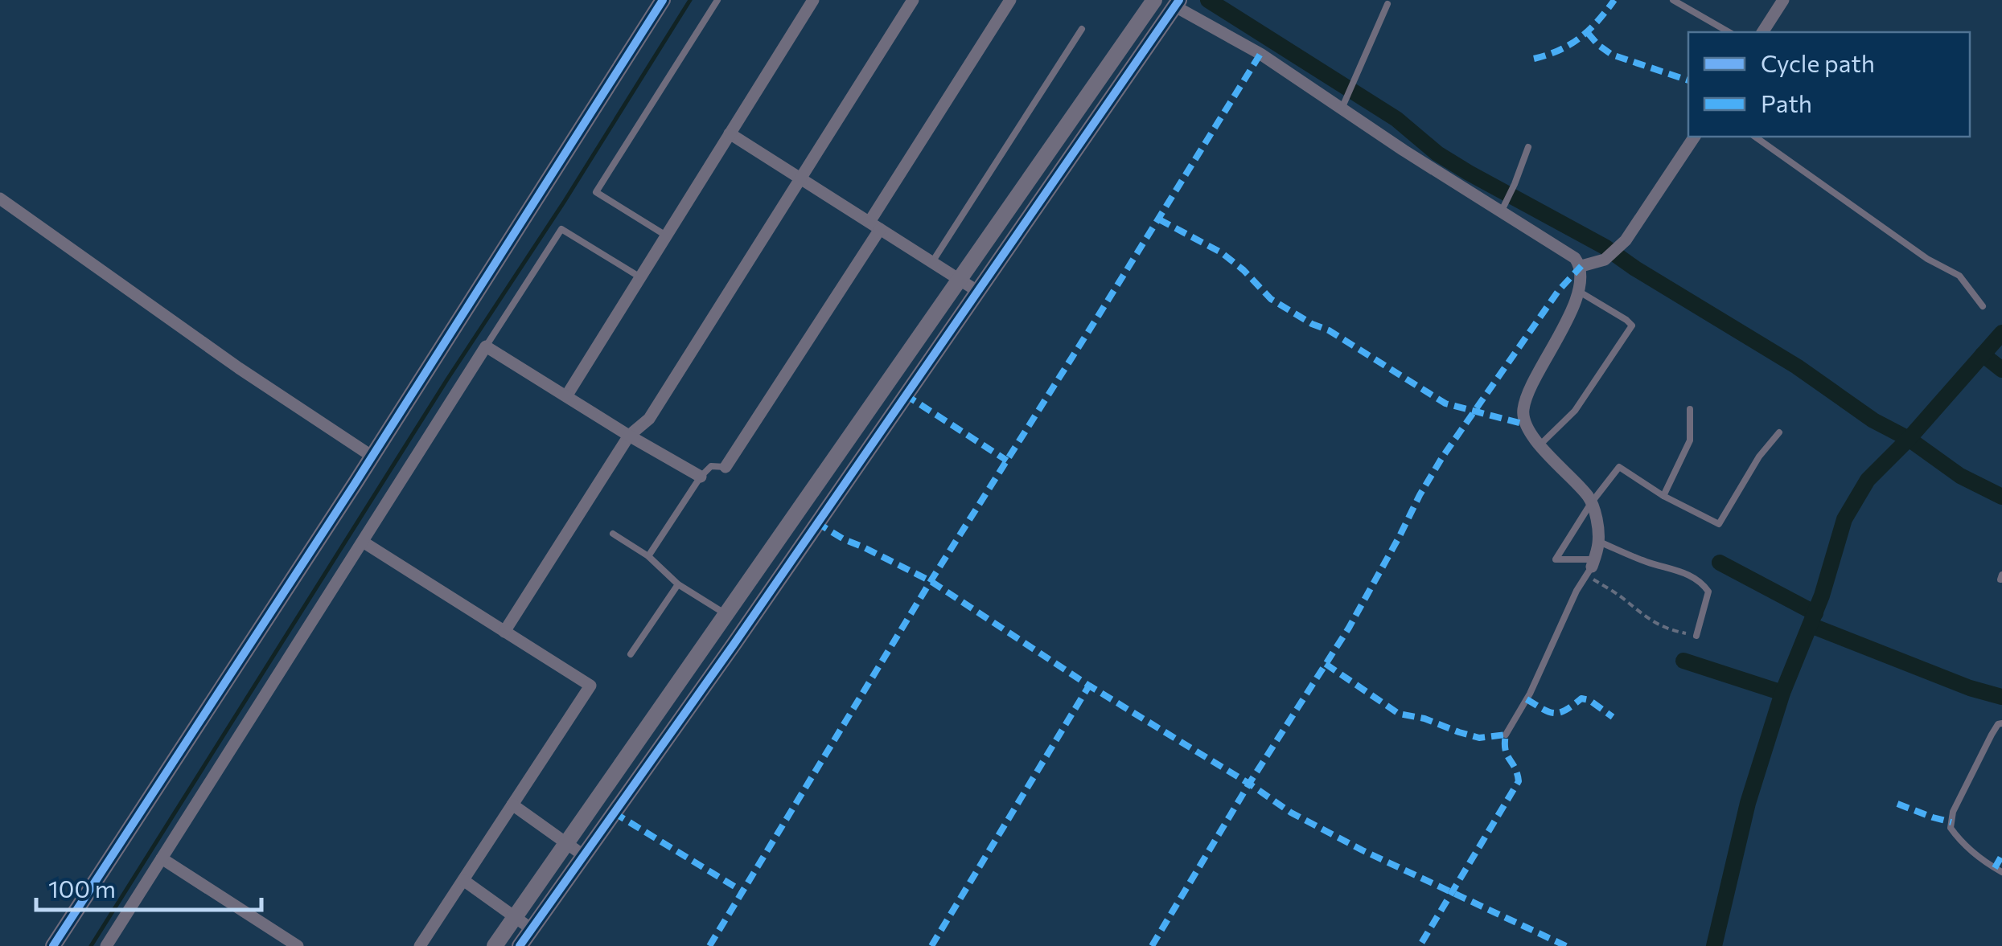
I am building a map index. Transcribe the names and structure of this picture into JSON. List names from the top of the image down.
{
  "legend": ["Cycle path", "Path"],
  "scale_bar": "100 m"
}
